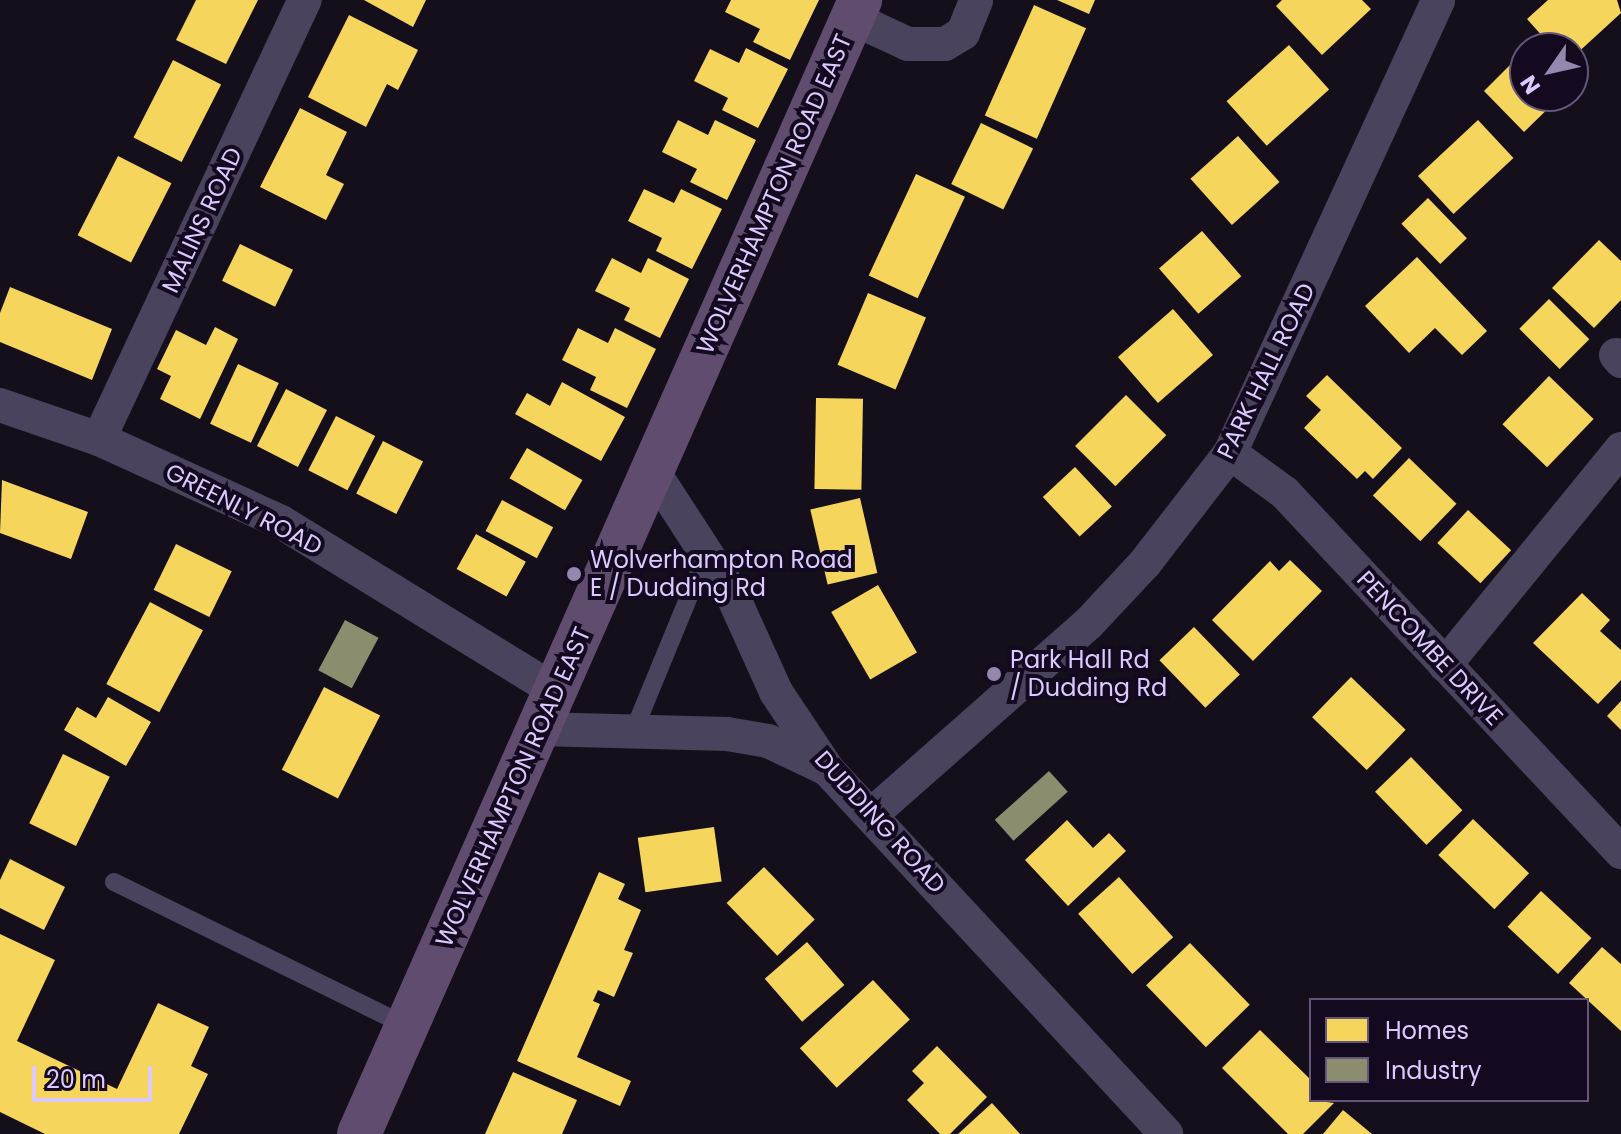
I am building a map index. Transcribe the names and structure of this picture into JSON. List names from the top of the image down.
{
  "streets": {
    "main road": ["WOLVERHAMPTON ROAD EAST"],
    "street": [
      "MALINS ROAD",
      "PARK HALL ROAD",
      "GREENLY ROAD",
      "PENCOMBE DRIVE",
      "DUDDING ROAD"
    ]
  },
  "crossings": [
    ["WOLVERHAMPTON ROAD EAST", "GREENLY ROAD"],
    ["WOLVERHAMPTON ROAD EAST", "DUDDING ROAD"],
    ["MALINS ROAD", "GREENLY ROAD"],
    ["PARK HALL ROAD", "PENCOMBE DRIVE"],
    ["PARK HALL ROAD", "DUDDING ROAD"]
  ],
  "places": ["Wolverhampton Road E / Dudding Rd", "Park Hall Rd / Dudding Rd"],
  "legend": ["Homes", "Industry"],
  "scale_bar": "20 m",
  "north": "bottom left"
}
